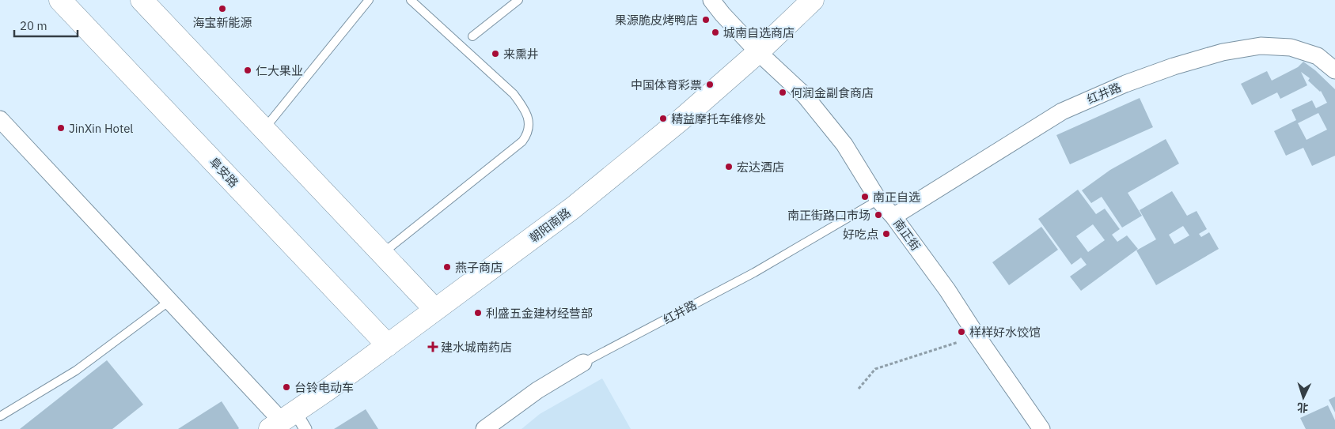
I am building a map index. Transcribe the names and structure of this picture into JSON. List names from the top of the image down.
{
  "streets": {
    "main road": ["阜安路", "朝阳南路"],
    "street": ["红井路", "南正街"]
  },
  "crossings": [
    ["红井路", "南正街"],
    ["阜安路", "朝阳南路"],
    ["朝阳南路", "南正街"]
  ],
  "places": {
    "other": [
      "海宝新能源",
      "果源脆皮烤鸭店",
      "城南自选商店",
      "来熏井",
      "仁大果业",
      "中国体育彩票",
      "何润金副食商店",
      "精益摩托车维修处",
      "JinXin Hotel",
      "宏达酒店",
      "南正自选",
      "南正街路口市场",
      "好吃点",
      "燕子商店",
      "利盛五金建材经营部",
      "样样好水饺馆",
      "台铃电动车"
    ],
    "health": ["建水城南药店"]
  },
  "scale_bar": "20 m",
  "north": "bottom"
}
